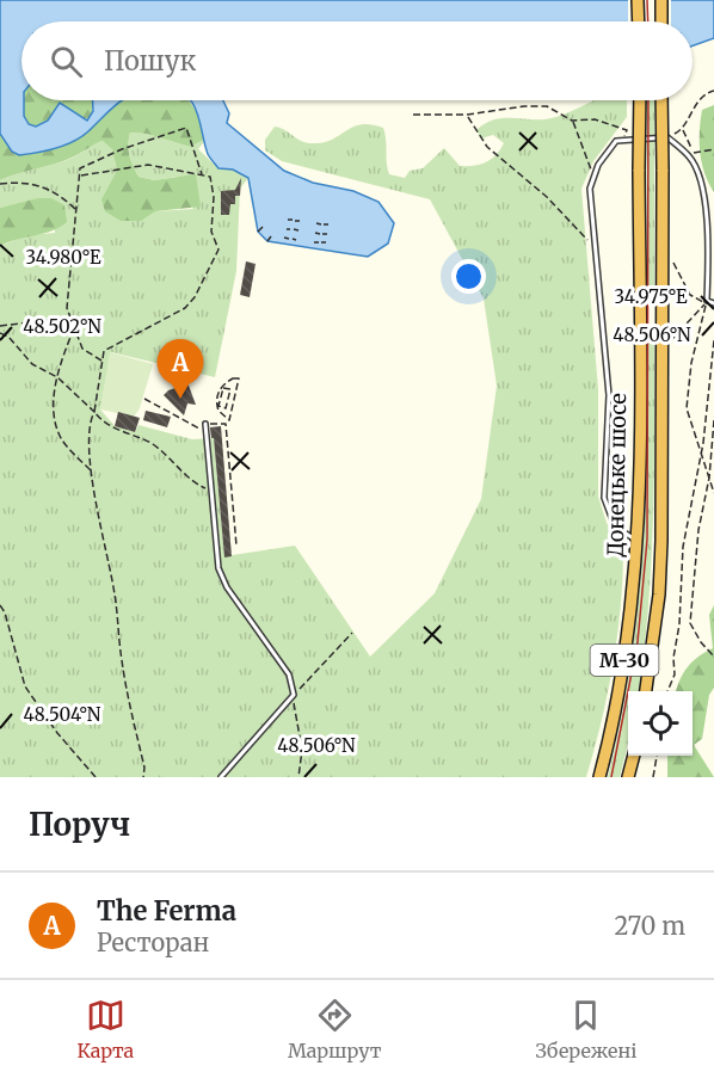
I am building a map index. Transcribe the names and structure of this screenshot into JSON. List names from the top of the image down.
{
  "streets": {
    "highway": ["Донецьке шосе", "М-30"]
  },
  "page": {
    "search": "Пошук",
    "pins": "A",
    "heading": "Поруч",
    "list": [
      {
        "mark": "A",
        "name": "The Ferma",
        "note": "Ресторан",
        "value": "270 m"
      }
    ],
    "nav": ["Карта", "Маршрут", "Збережені"]
  },
  "coordinates": [
    "34.980°E",
    "34.975°E",
    "48.502°N",
    "48.506°N",
    "48.504°N"
  ]
}
